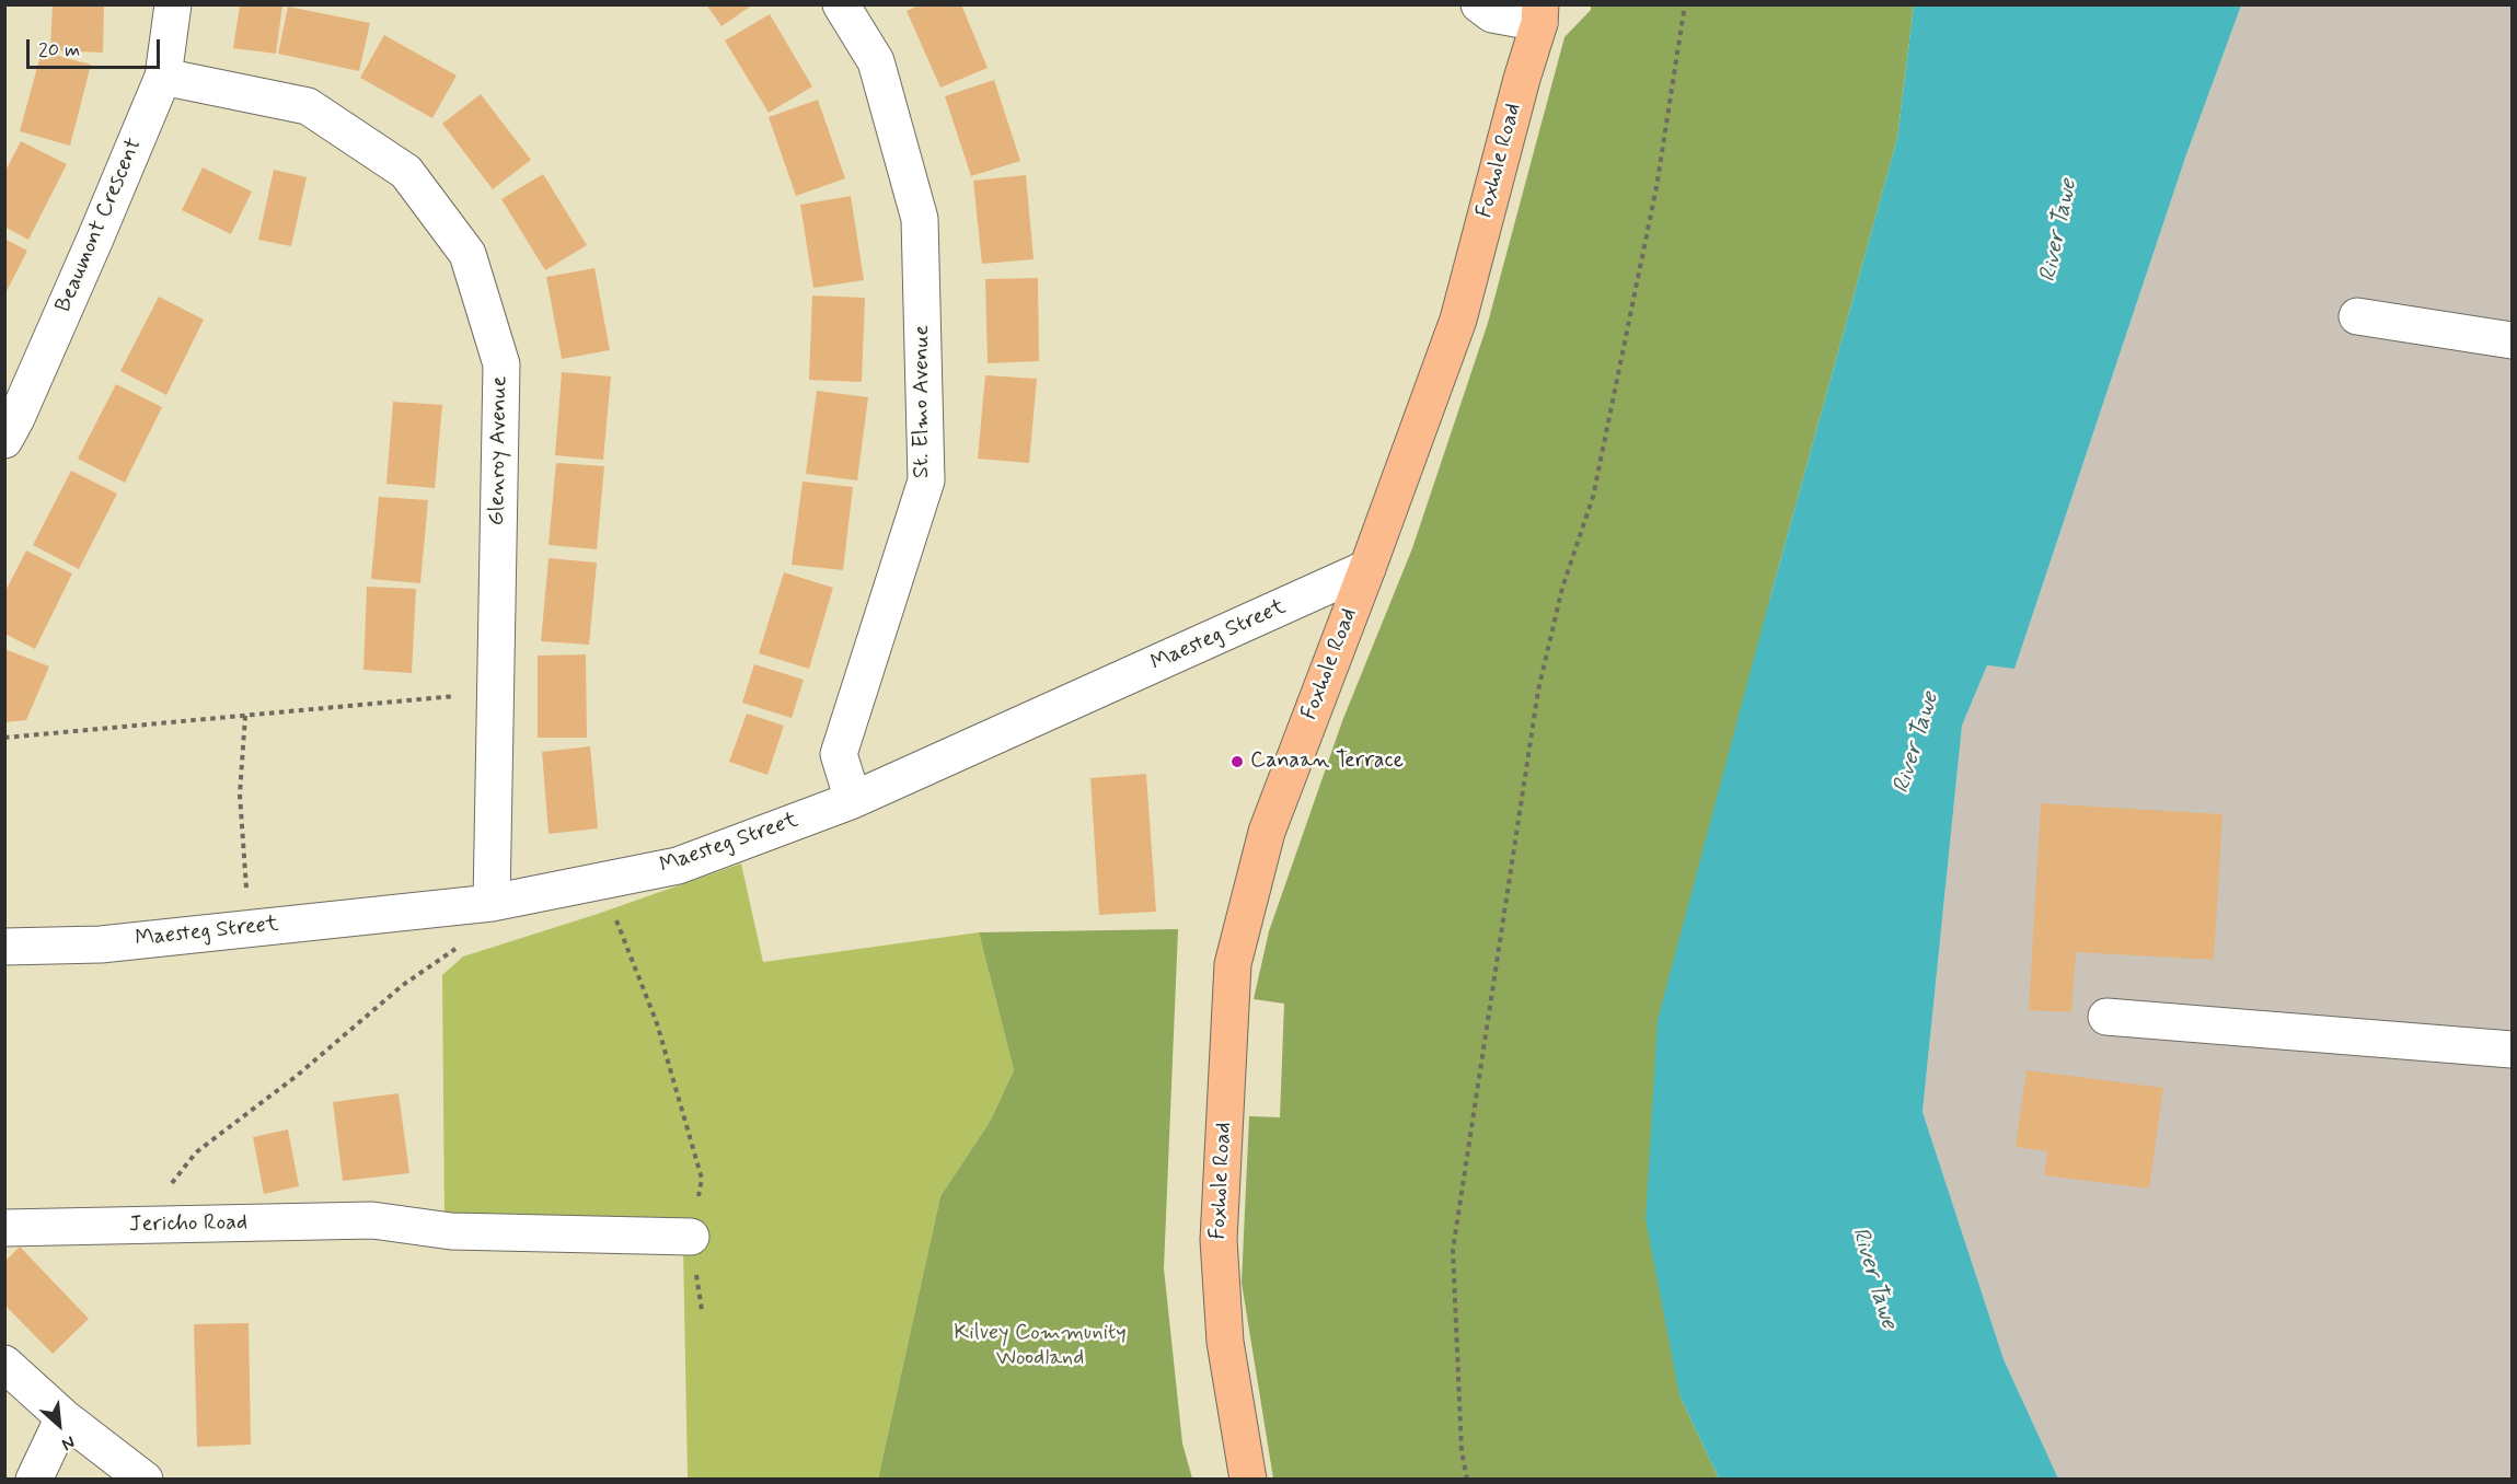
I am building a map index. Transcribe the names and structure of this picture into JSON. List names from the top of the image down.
{
  "streets": {
    "main road": ["Foxhole Road"],
    "street": [
      "Beaumont Crescent",
      "St. Elmo Avenue",
      "Glenroy Avenue",
      "Maesteg Street",
      "Jericho Road"
    ]
  },
  "crossings": [
    ["Foxhole Road", "Maesteg Street"],
    ["Beaumont Crescent", "Glenroy Avenue"],
    ["St. Elmo Avenue", "Maesteg Street"],
    ["Glenroy Avenue", "Maesteg Street"]
  ],
  "water": ["River Tawe"],
  "parks": ["Kilvey Community Woodland"],
  "places": ["Canaan Terrace"],
  "scale_bar": "20 m",
  "north": "bottom right"
}
